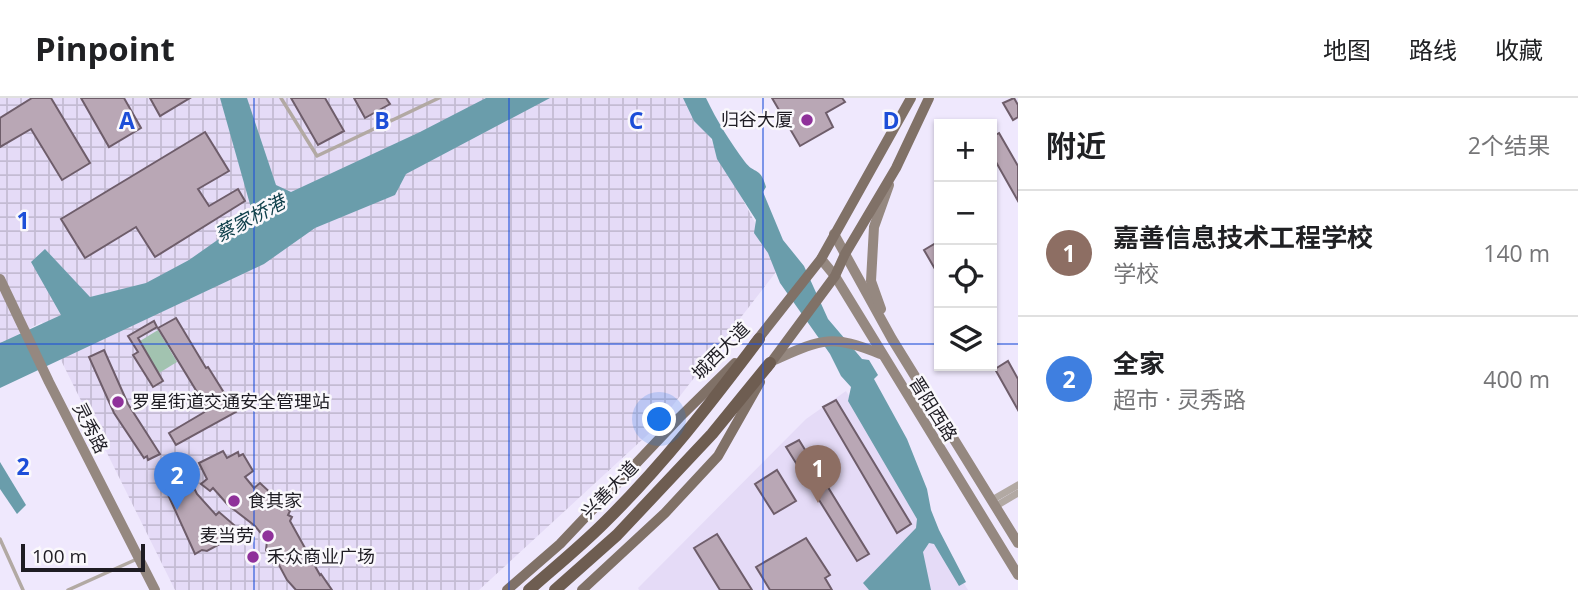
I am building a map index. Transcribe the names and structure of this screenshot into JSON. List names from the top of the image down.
{
  "streets": {
    "highway": ["兴善大道"],
    "main road": ["城西大道", "晋阳西路", "灵秀路"]
  },
  "crossings": [
    ["城西大道", "晋阳西路"],
    ["城西大道", "兴善大道"]
  ],
  "water": ["蔡家桥港"],
  "places": [
    "归谷大厦",
    "罗星街道交通安全管理站",
    "食其家",
    "麦当劳",
    "禾众商业广场"
  ],
  "scale_bar": "100 m",
  "page": {
    "header": "Pinpoint",
    "nav": ["地图", "路线", "收藏"],
    "heading": ["附近", "2个结果"],
    "map_buttons": ["+", "−"],
    "list": [
      {
        "mark": "1",
        "name": "嘉善信息技术工程学校",
        "note": "学校",
        "value": "140 m"
      },
      {
        "mark": "2",
        "name": "全家",
        "note": "超市 · 灵秀路",
        "value": "400 m"
      }
    ],
    "pins": ["1", "2"],
    "scale": "100 m"
  },
  "grid": {
    "columns": [
      "A",
      "B",
      "C",
      "D"
    ],
    "rows": ["1", "2"]
  }
}
